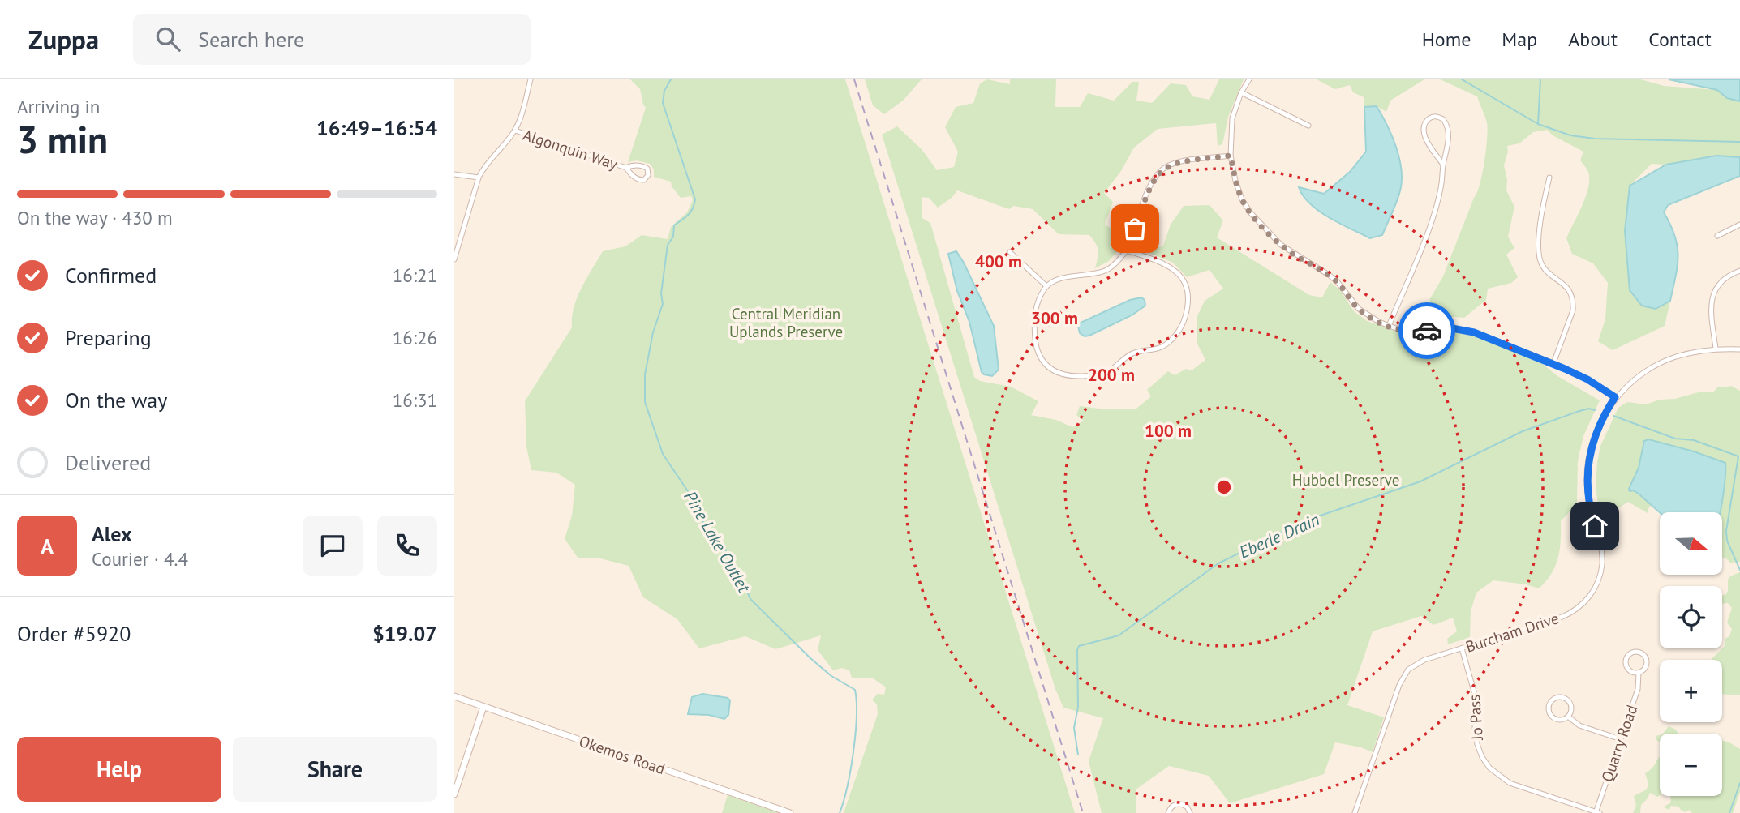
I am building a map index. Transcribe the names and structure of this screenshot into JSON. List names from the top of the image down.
{
  "streets": {
    "street": [
      "Algonquin Way",
      "Burcham Drive",
      "Jo Pass",
      "Quarry Road",
      "Okemos Road"
    ]
  },
  "crossings": [
    ["Burcham Drive", "Jo Pass"],
    ["Jo Pass", "Quarry Road"]
  ],
  "water": ["Eberle Drain", "Pine Lake Outlet"],
  "parks": ["Central Meridian Uplands Preserve", "Hubbel Preserve"],
  "north": "right",
  "page": {
    "header": "Zuppa",
    "search": "Search here",
    "nav": [
      "Home",
      "Map",
      "About",
      "Contact"
    ],
    "heading": ["3 min", "Arriving in", "16:49–16:54"],
    "panel": [
      "Alex",
      "Courier · 4.4",
      "Order #5920",
      "$19.07"
    ],
    "bar": "On the way · 430 m",
    "list": [
      ["Confirmed", "16:21"],
      ["Preparing", "16:26"],
      ["On the way", "16:31"],
      "Delivered"
    ],
    "map_buttons": ["+", "−"],
    "round": "A",
    "buttons": ["Help", "Share"]
  },
  "rings": [
    "400 m",
    "300 m",
    "200 m",
    "100 m"
  ]
}
